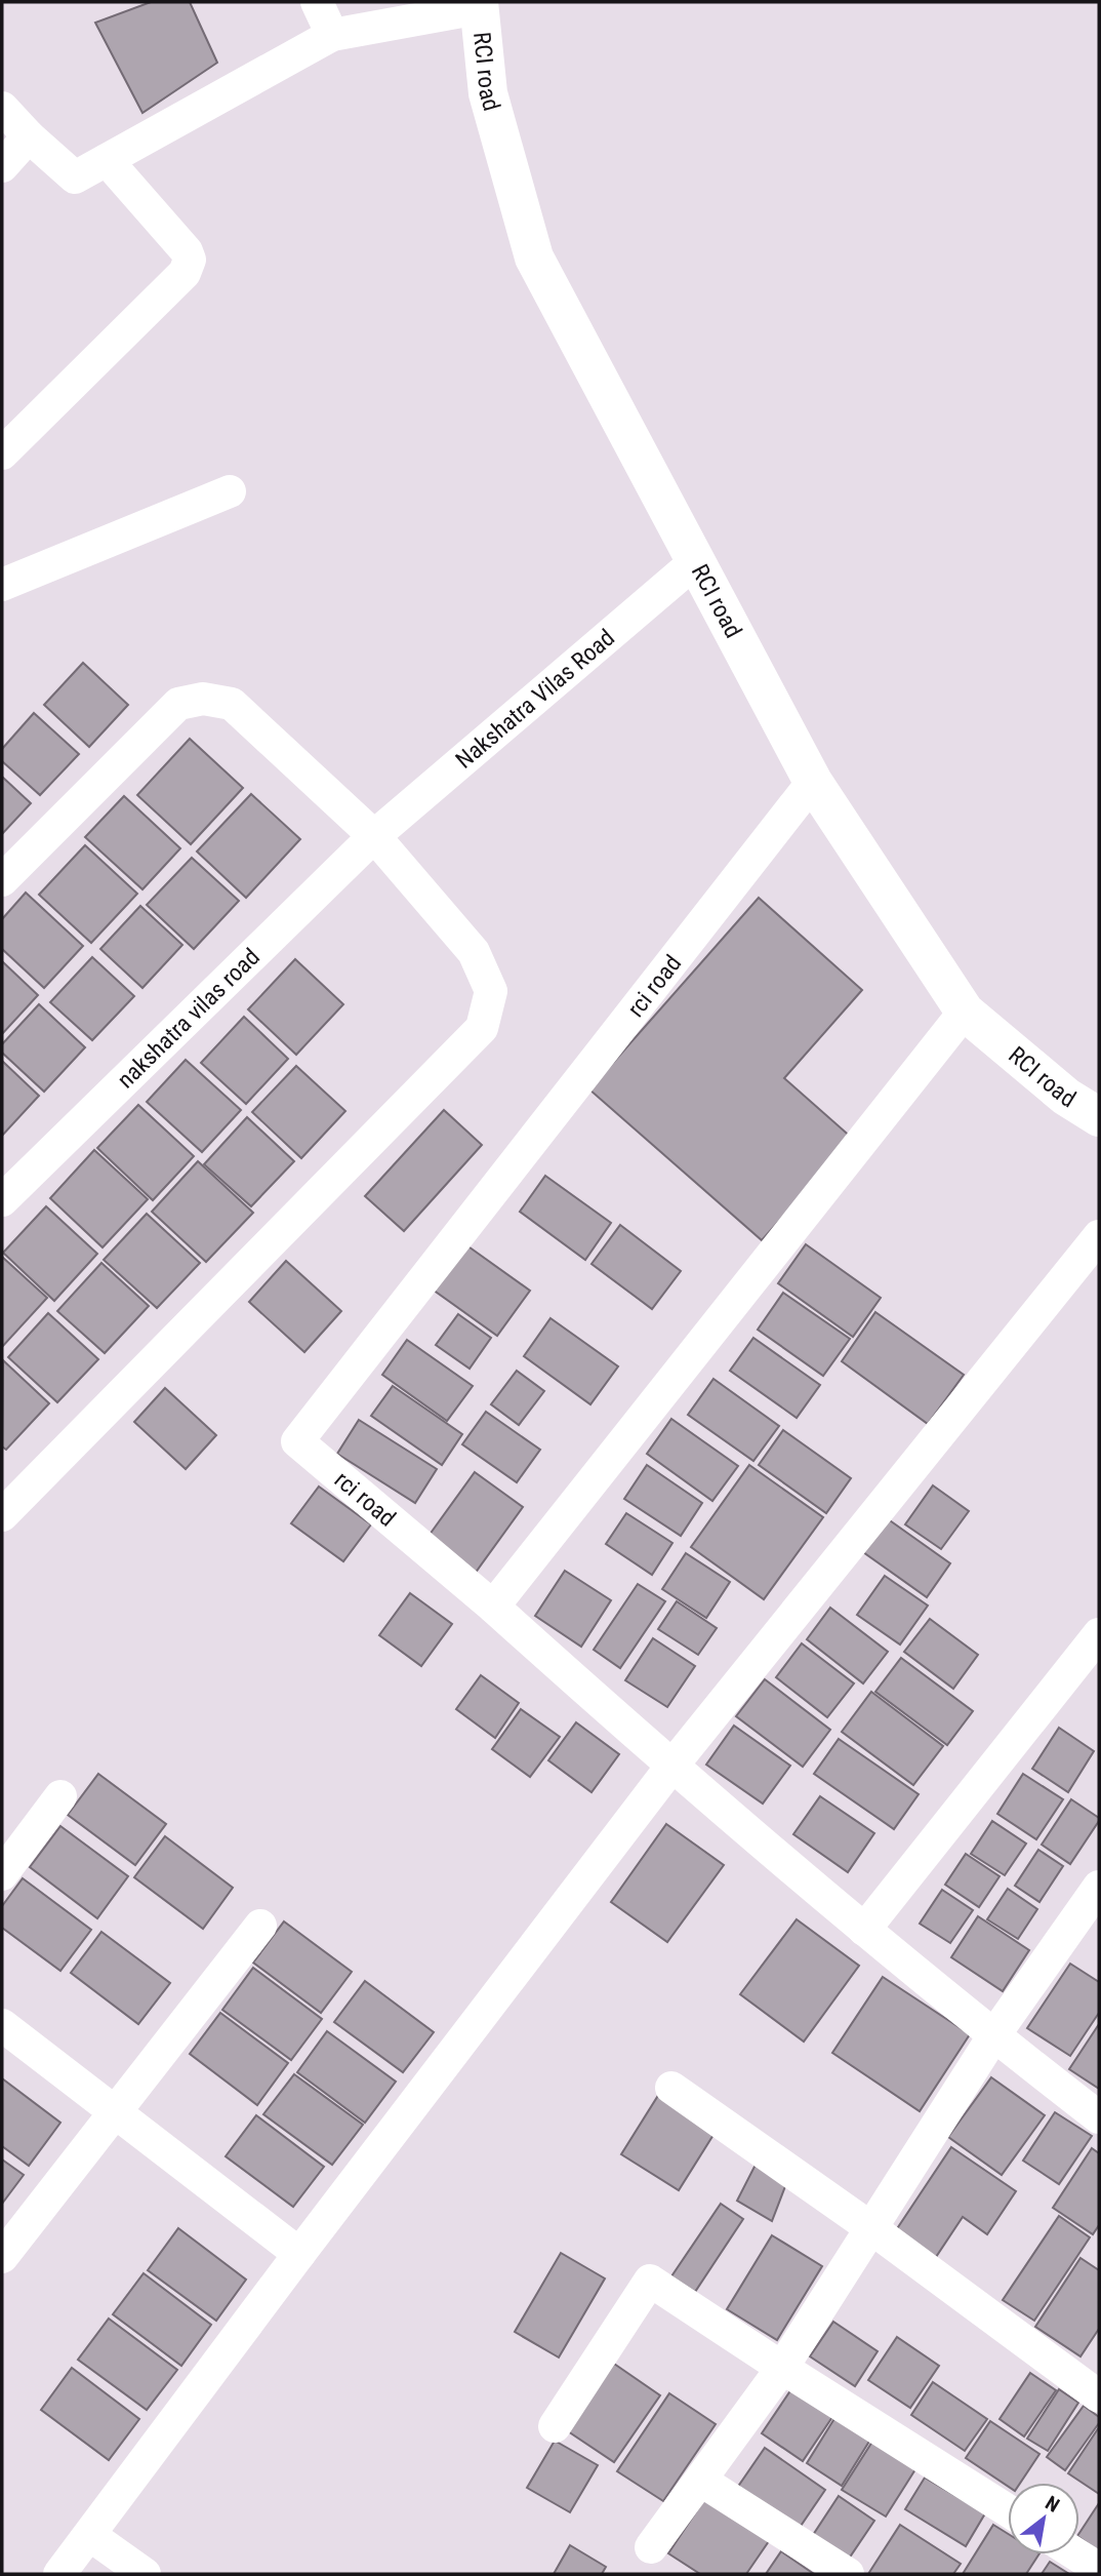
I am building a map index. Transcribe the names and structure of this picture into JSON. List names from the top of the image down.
{
  "streets": {
    "street": [
      "RCI road",
      "Nakshatra Vilas Road",
      "rci road",
      "nakshatra vilas road"
    ]
  },
  "crossings": [
    ["RCI road", "Nakshatra Vilas Road"],
    ["RCI road", "rci road"],
    ["Nakshatra Vilas Road", "nakshatra vilas road"]
  ],
  "north": "top right"
}
